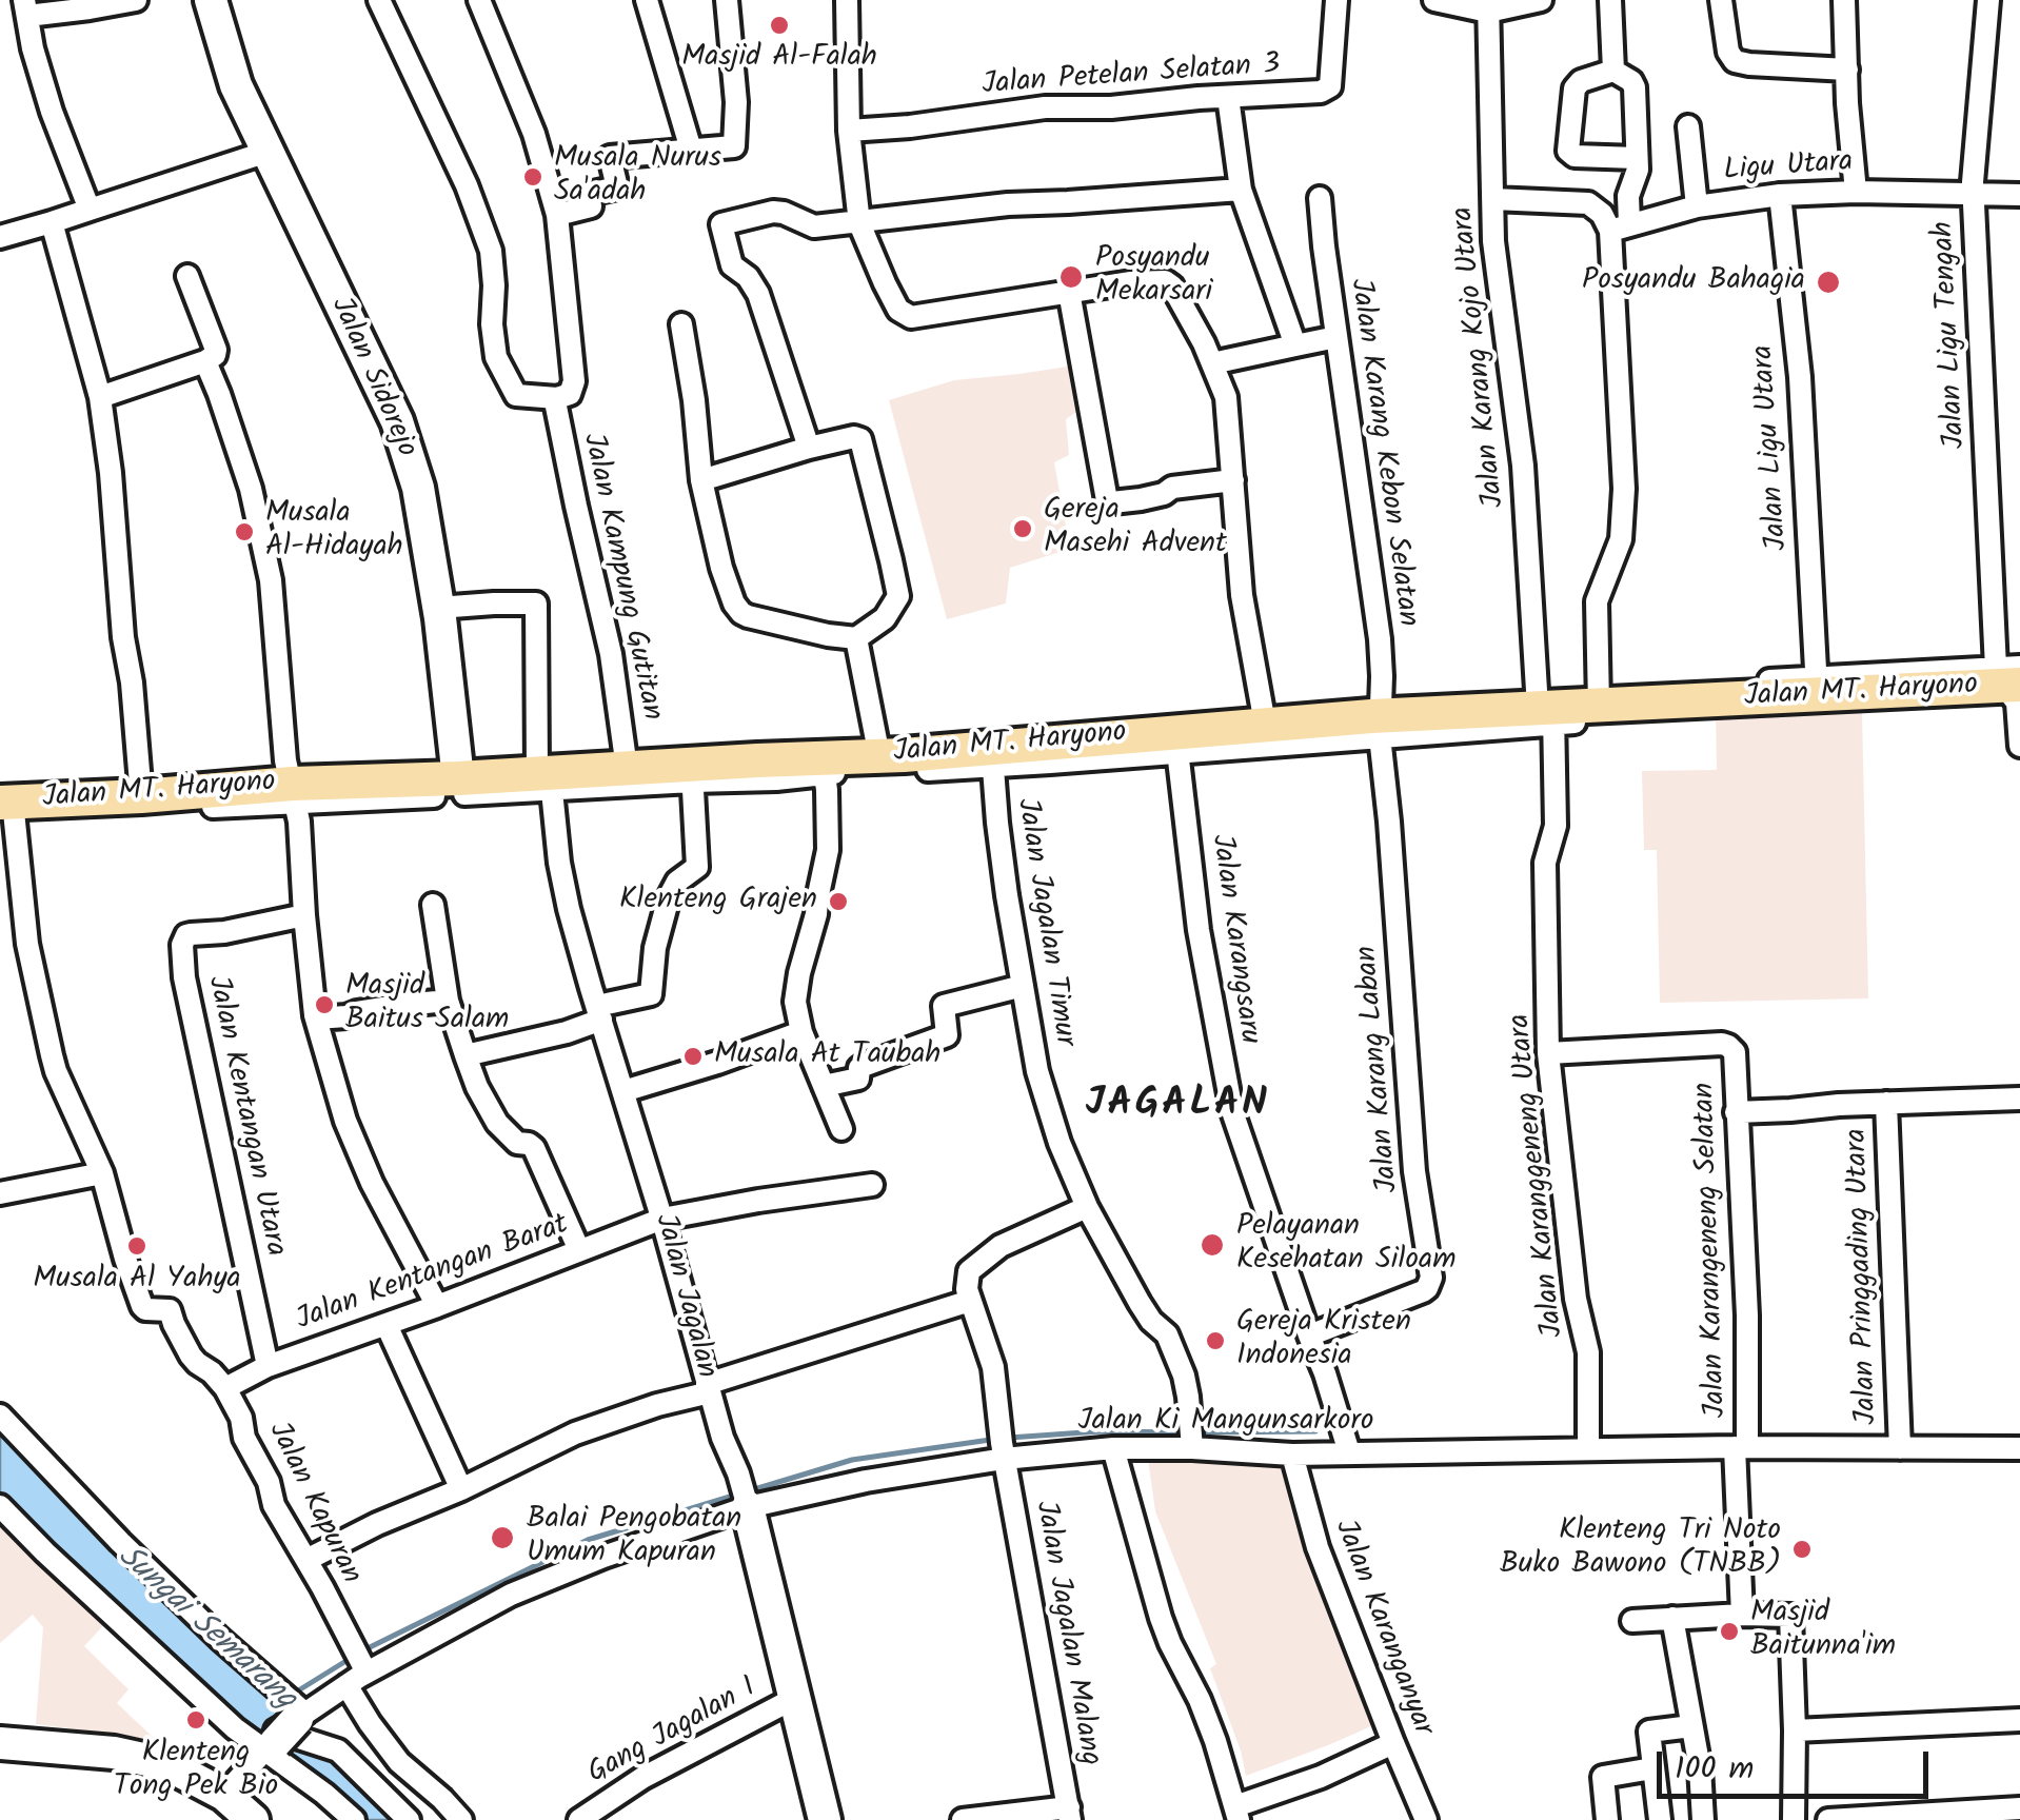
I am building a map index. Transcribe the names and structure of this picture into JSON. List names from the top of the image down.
{
  "streets": {
    "main road": ["Jalan MT. Haryono"],
    "street": [
      "Jalan Petelan Selatan 3",
      "Ligu Utara",
      "Jalan Ligu Tengah",
      "Jalan Karang Kojo Utara",
      "Jalan Sidorejo",
      "Jalan Ligu Utara",
      "Jalan Karang Kebon Selatan",
      "Jalan Kampung Gutitan",
      "Jalan Jagalan Timur",
      "Jalan Karangsaru",
      "Jalan Karang Laban",
      "Jalan Kentangan Utara",
      "Jalan Karanggeneng Utara",
      "Jalan Karangeneng Selatan",
      "Jalan Kentangan Barat",
      "Jalan Pringgading Utara",
      "Jalan Jagalan",
      "Jalan Ki Mangunsarkoro",
      "Jalan Kapuran",
      "Jalan Karanganyar",
      "Jalan Jagalan Malang",
      "Gang Jagalan I"
    ]
  },
  "crossings": [
    ["Ligu Utara", "Jalan Ligu Tengah"],
    ["Ligu Utara", "Jalan Ligu Utara"],
    ["Jalan Ligu Tengah", "Jalan MT. Haryono"],
    ["Jalan Karang Kojo Utara", "Jalan MT. Haryono"],
    ["Jalan Karang Kojo Utara", "Jalan Karanggeneng Utara"],
    ["Jalan Sidorejo", "Jalan MT. Haryono"],
    ["Jalan Sidorejo", "Jalan Jagalan"],
    ["Jalan Ligu Utara", "Jalan MT. Haryono"],
    ["Jalan Karang Kebon Selatan", "Jalan MT. Haryono"],
    ["Jalan Karang Kebon Selatan", "Jalan Karang Laban"],
    ["Jalan Kampung Gutitan", "Jalan MT. Haryono"],
    ["Jalan MT. Haryono", "Jalan Jagalan Timur"],
    ["Jalan MT. Haryono", "Jalan Karangsaru"],
    ["Jalan MT. Haryono", "Jalan Karang Laban"],
    ["Jalan MT. Haryono", "Jalan Karanggeneng Utara"],
    ["Jalan MT. Haryono", "Jalan Jagalan"],
    ["Jalan Jagalan Timur", "Jalan Ki Mangunsarkoro"],
    ["Jalan Karangsaru", "Jalan Karang Laban"],
    ["Jalan Karangsaru", "Jalan Ki Mangunsarkoro"],
    ["Jalan Kentangan Utara", "Jalan Kentangan Barat"],
    ["Jalan Karanggeneng Utara", "Jalan Karangeneng Selatan"],
    ["Jalan Karanggeneng Utara", "Jalan Ki Mangunsarkoro"],
    ["Jalan Karangeneng Selatan", "Jalan Pringgading Utara"],
    ["Jalan Karangeneng Selatan", "Jalan Ki Mangunsarkoro"],
    ["Jalan Kentangan Barat", "Jalan Jagalan"],
    ["Jalan Kentangan Barat", "Jalan Kapuran"],
    ["Jalan Pringgading Utara", "Jalan Ki Mangunsarkoro"],
    ["Jalan Jagalan", "Jalan Ki Mangunsarkoro"],
    ["Jalan Jagalan", "Gang Jagalan I"],
    ["Jalan Ki Mangunsarkoro", "Jalan Kapuran"],
    ["Jalan Ki Mangunsarkoro", "Jalan Karanganyar"],
    ["Jalan Ki Mangunsarkoro", "Jalan Jagalan Malang"]
  ],
  "districts": ["JAGALAN"],
  "water": ["Sungai Semarang"],
  "places": [
    "Masjid Al-Falah",
    "Musala Nurus Sa'adah",
    "Posyandu Mekarsari",
    "Posyandu Bahagia",
    "Gereja Masehi Advent",
    "Musala Al-Hidayah",
    "Klenteng Grajen",
    "Masjid Baitus Salam",
    "Musala At Taubah",
    "Pelayanan Kesehatan Siloam",
    "Musala Al Yahya",
    "Gereja Kristen Indonesia",
    "Balai Pengobatan Umum Kapuran",
    "Klenteng Tri Noto Buko Bawono (TNBB)",
    "Masjid Baitunna'im",
    "Klenteng Tong Pek Bio"
  ],
  "scale_bar": "100 m"
}
